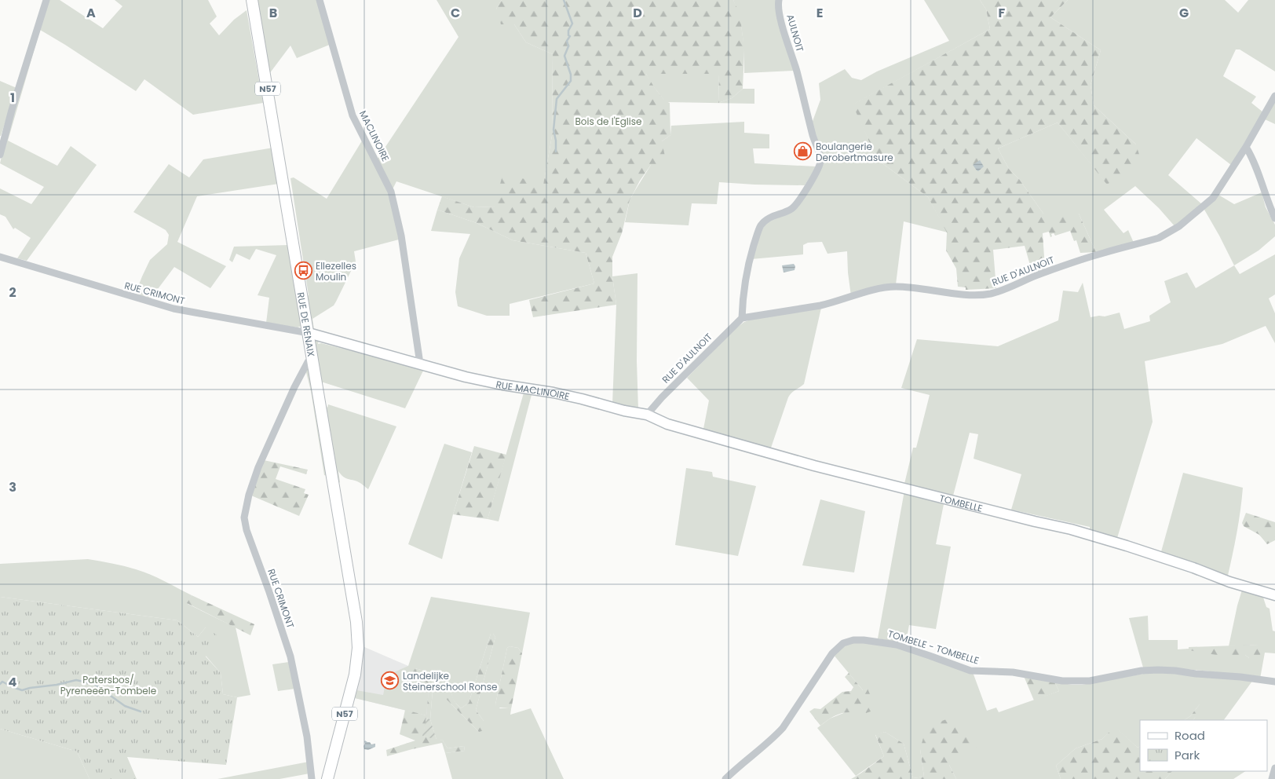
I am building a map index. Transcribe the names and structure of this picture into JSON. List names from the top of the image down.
{
  "streets": {
    "main road": ["N57", "RUE DE RENAIX"],
    "street": [
      "AULNOIT",
      "MACLINOIRE",
      "RUE D'AULNOIT",
      "RUE CRIMONT",
      "RUE MACLINOIRE",
      "TOMBELLE",
      "TOMBELE - TOMBELLE"
    ]
  },
  "crossings": [
    ["AULNOIT", "RUE D'AULNOIT"],
    ["MACLINOIRE", "RUE MACLINOIRE"],
    ["RUE D'AULNOIT", "RUE MACLINOIRE"],
    ["RUE D'AULNOIT", "TOMBELLE"],
    ["RUE CRIMONT", "RUE DE RENAIX"],
    ["RUE CRIMONT", "RUE MACLINOIRE"],
    ["RUE DE RENAIX", "RUE MACLINOIRE"],
    ["RUE MACLINOIRE", "TOMBELLE"]
  ],
  "parks": ["Bois de l'Eglise", "Patersbos/ Pyreneeën-Tombele"],
  "places": {
    "shop": ["Boulangerie Derobertmasure"],
    "bus stop": ["Ellezelles Moulin"],
    "school or university": ["Landelijke Steinerschool Ronse"]
  },
  "legend": ["Road", "Park"],
  "grid": {
    "columns": [
      "A",
      "B",
      "C",
      "D",
      "E",
      "F",
      "G"
    ],
    "rows": [
      "1",
      "2",
      "3",
      "4"
    ]
  }
}
